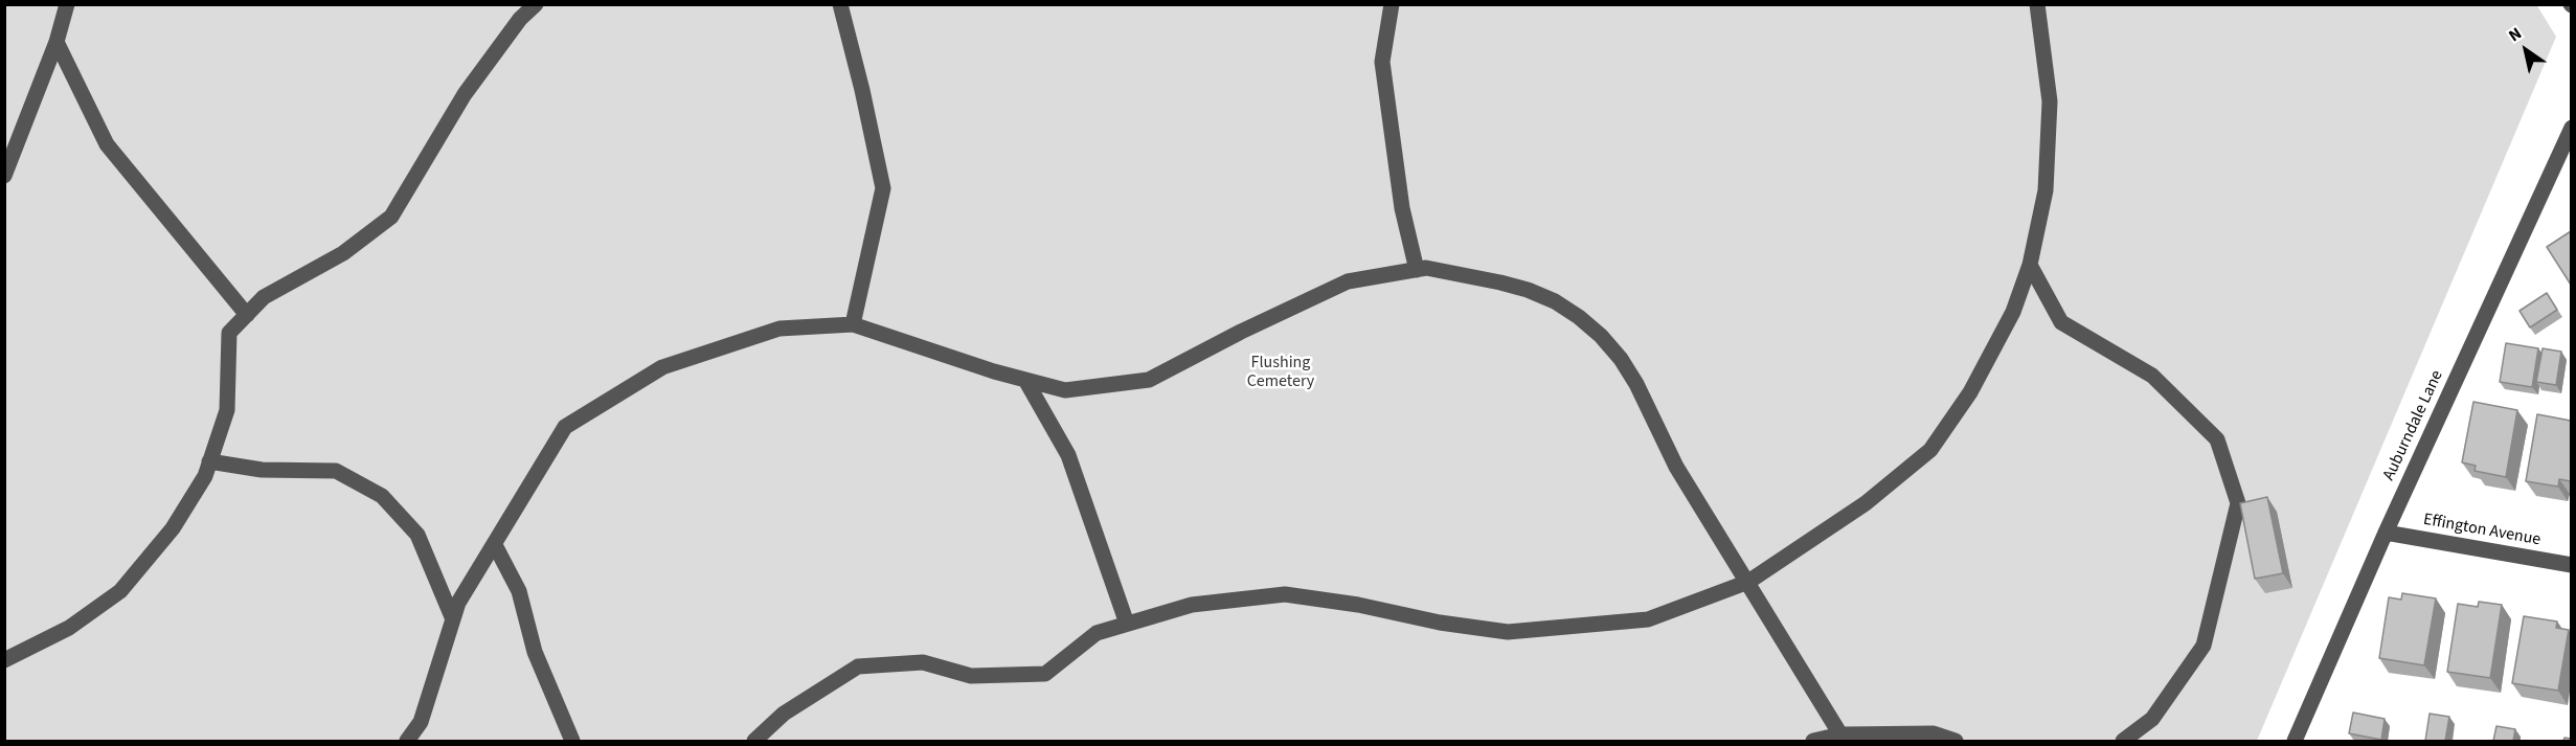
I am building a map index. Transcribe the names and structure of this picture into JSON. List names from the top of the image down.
{
  "streets": {
    "street": ["Auburndale Lane", "Effington Avenue"]
  },
  "crossings": [
    ["Auburndale Lane", "Effington Avenue"]
  ],
  "parks": ["Flushing Cemetery"],
  "north": "top left"
}
